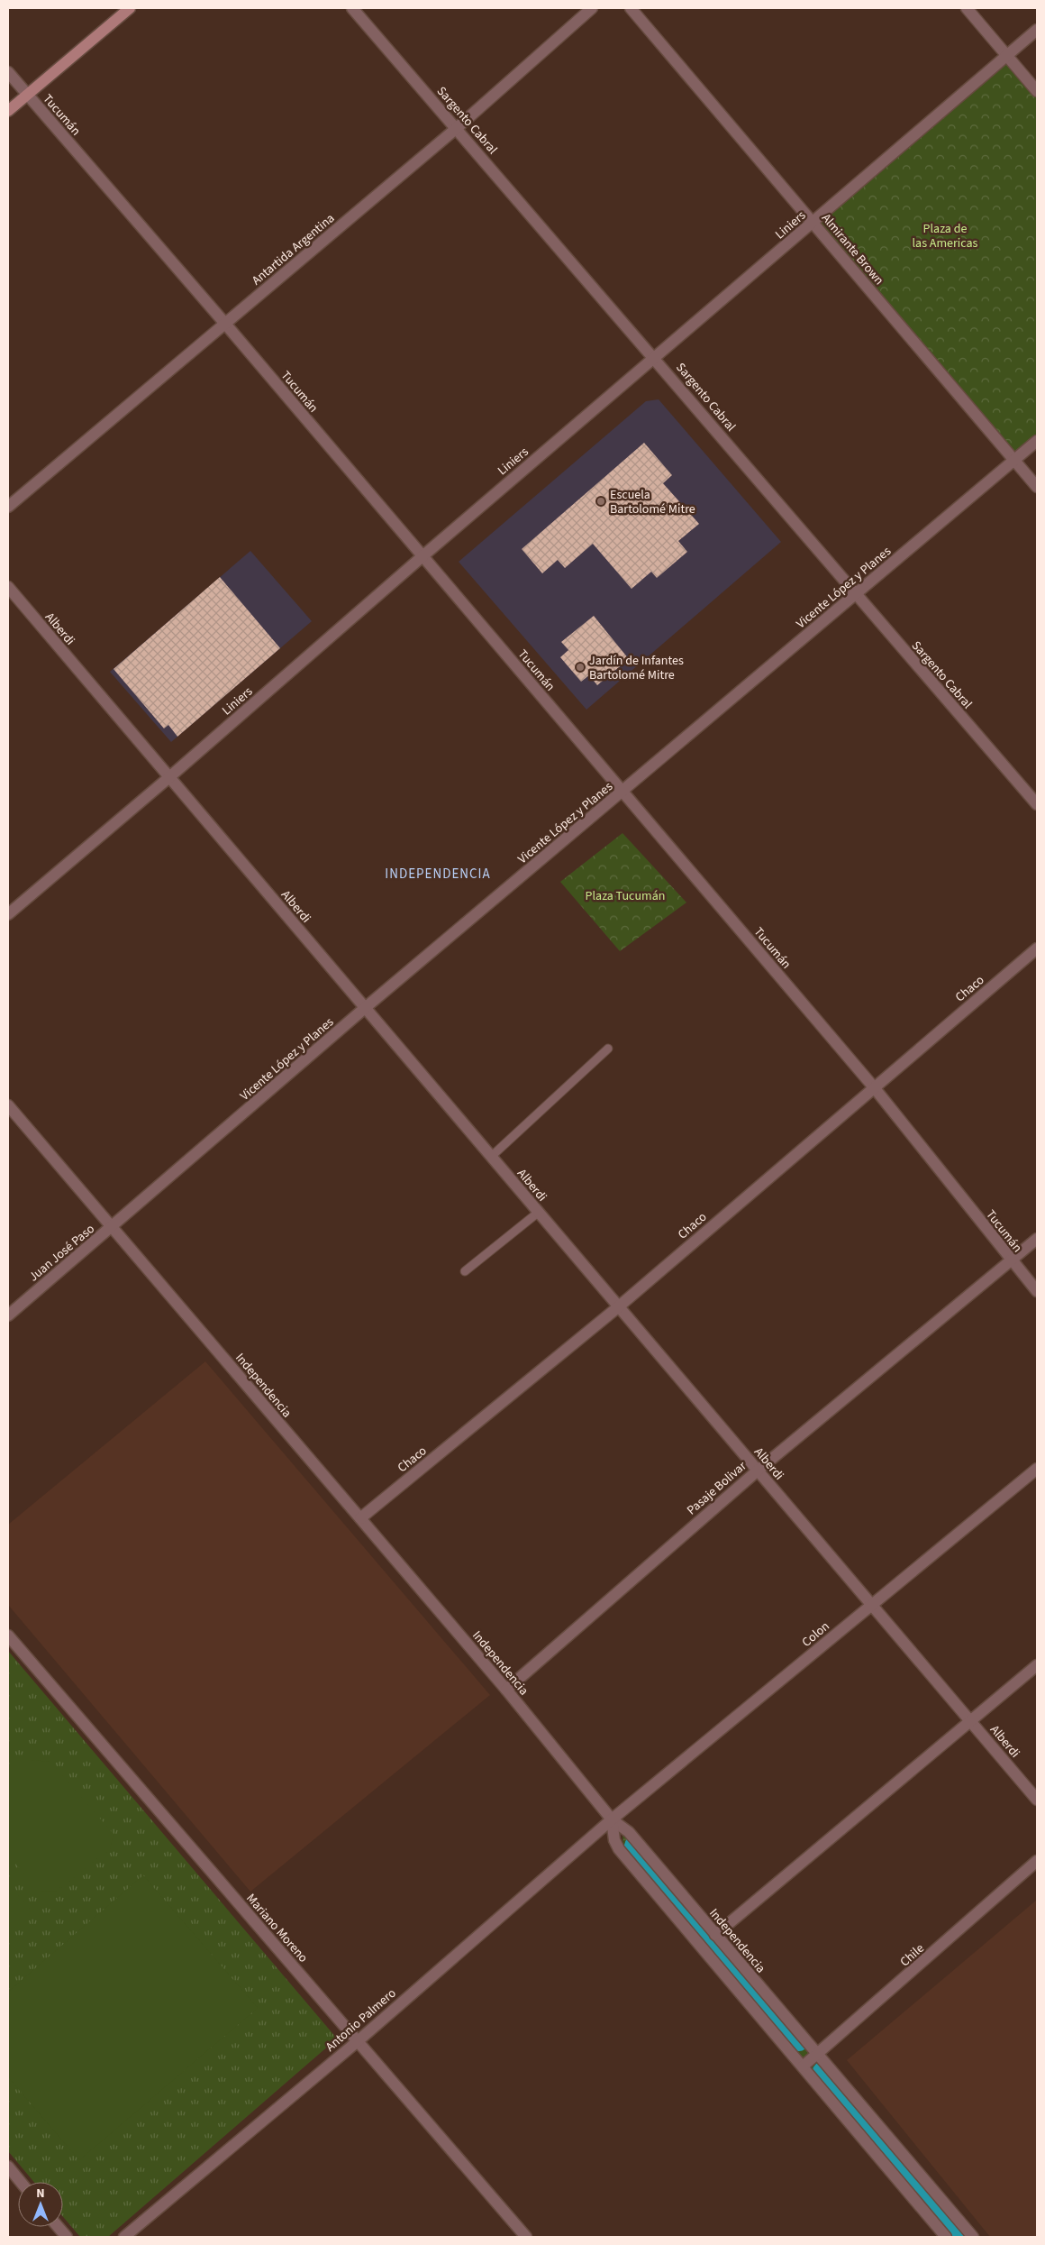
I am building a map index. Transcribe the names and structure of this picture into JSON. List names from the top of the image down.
{
  "streets": {
    "street": [
      "Tucumán",
      "Sargento Cabral",
      "Liniers",
      "Antartida Argentina",
      "Almirante Brown",
      "Vicente López y Planes",
      "Alberdi",
      "Chaco",
      "Juan José Paso",
      "Independencia",
      "Pasaje Bolivar",
      "Colon",
      "Mariano Moreno",
      "Chile",
      "Antonio Palmero"
    ]
  },
  "crossings": [
    ["Tucumán", "Liniers"],
    ["Tucumán", "Antartida Argentina"],
    ["Tucumán", "Vicente López y Planes"],
    ["Tucumán", "Chaco"],
    ["Tucumán", "Pasaje Bolivar"],
    ["Sargento Cabral", "Liniers"],
    ["Sargento Cabral", "Antartida Argentina"],
    ["Sargento Cabral", "Vicente López y Planes"],
    ["Liniers", "Almirante Brown"],
    ["Liniers", "Alberdi"],
    ["Almirante Brown", "Vicente López y Planes"],
    ["Vicente López y Planes", "Alberdi"],
    ["Vicente López y Planes", "Juan José Paso"],
    ["Vicente López y Planes", "Independencia"],
    ["Alberdi", "Chaco"],
    ["Alberdi", "Pasaje Bolivar"],
    ["Alberdi", "Colon"],
    ["Chaco", "Independencia"],
    ["Juan José Paso", "Independencia"],
    ["Independencia", "Pasaje Bolivar"],
    ["Independencia", "Colon"],
    ["Independencia", "Chile"],
    ["Independencia", "Antonio Palmero"],
    ["Colon", "Antonio Palmero"],
    ["Mariano Moreno", "Antonio Palmero"]
  ],
  "districts": ["INDEPENDENCIA"],
  "parks": ["Plaza de las Americas", "Plaza Tucumán"],
  "places": ["Escuela Bartolomé Mitre", "Jardín de Infantes Bartolomé Mitre"],
  "north": "top"
}
